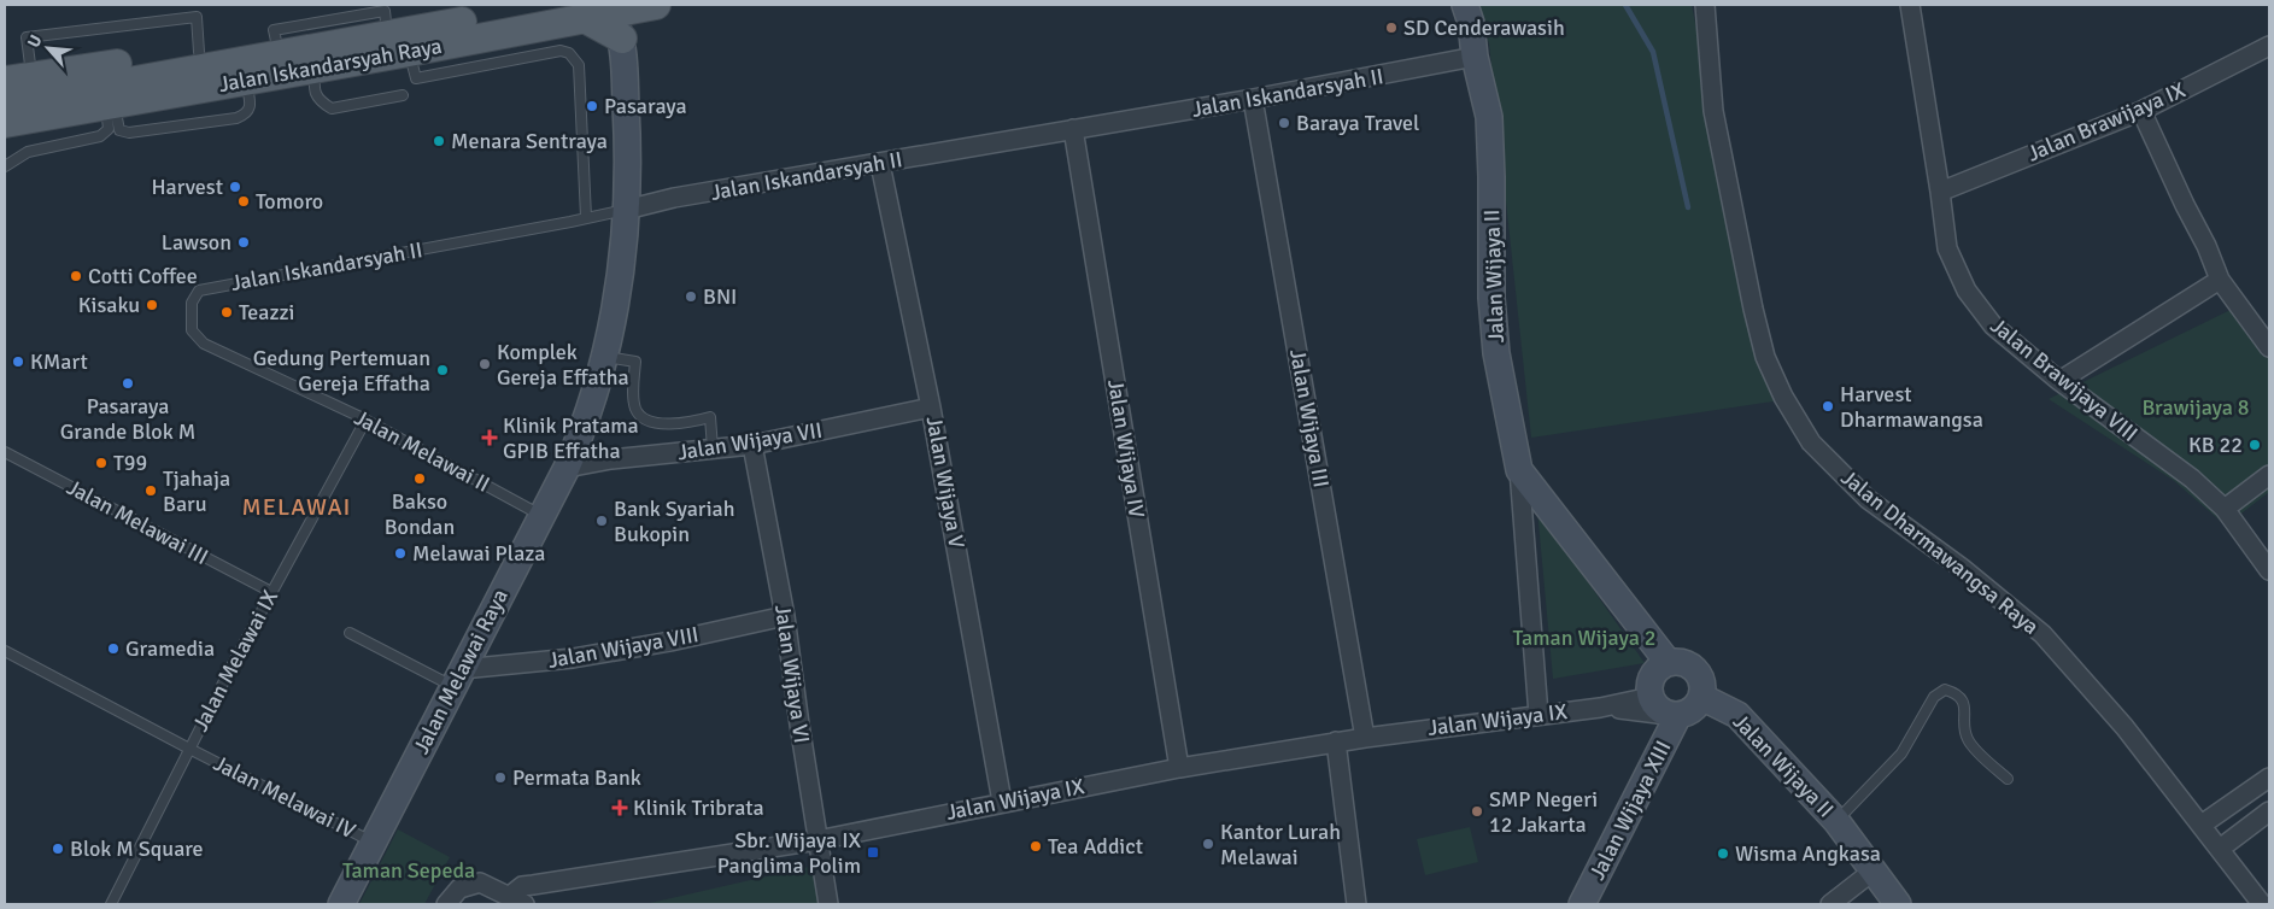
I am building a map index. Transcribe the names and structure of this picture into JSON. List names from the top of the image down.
{
  "streets": {
    "main road": ["Jalan Iskandarsyah Raya"],
    "street": [
      "Jalan Iskandarsyah II",
      "Jalan Brawijaya IX",
      "Jalan Wijaya II",
      "Jalan Brawijaya VIII",
      "Jalan Wijaya III",
      "Jalan Wijaya VII",
      "Jalan Wijaya IV",
      "Jalan Wijaya V",
      "Jalan Dharmawangsa Raya",
      "Jalan Wijaya VIII",
      "Jalan Melawai Raya",
      "Jalan Wijaya VI",
      "Jalan Wijaya IX",
      "Jalan Wijaya XIII"
    ],
    "lane": [
      "Jalan Melawai II",
      "Jalan Melawai III",
      "Jalan Melawai IX",
      "Jalan Melawai IV"
    ]
  },
  "crossings": [
    ["Jalan Iskandarsyah II", "Jalan Wijaya II"],
    ["Jalan Iskandarsyah II", "Jalan Wijaya III"],
    ["Jalan Iskandarsyah II", "Jalan Wijaya IV"],
    ["Jalan Iskandarsyah II", "Jalan Melawai II"],
    ["Jalan Iskandarsyah II", "Jalan Wijaya V"],
    ["Jalan Iskandarsyah II", "Jalan Melawai Raya"],
    ["Jalan Brawijaya IX", "Jalan Brawijaya VIII"],
    ["Jalan Wijaya II", "Jalan Wijaya IX"],
    ["Jalan Wijaya II", "Jalan Wijaya XIII"],
    ["Jalan Wijaya III", "Jalan Wijaya IX"],
    ["Jalan Wijaya VII", "Jalan Wijaya V"],
    ["Jalan Wijaya VII", "Jalan Melawai Raya"],
    ["Jalan Wijaya VII", "Jalan Wijaya VI"],
    ["Jalan Wijaya IV", "Jalan Wijaya IX"],
    ["Jalan Melawai II", "Jalan Melawai IX"],
    ["Jalan Melawai II", "Jalan Melawai Raya"],
    ["Jalan Wijaya V", "Jalan Wijaya IX"],
    ["Jalan Melawai III", "Jalan Melawai IX"],
    ["Jalan Wijaya VIII", "Jalan Melawai Raya"],
    ["Jalan Wijaya VIII", "Jalan Wijaya VI"],
    ["Jalan Melawai IX", "Jalan Melawai IV"],
    ["Jalan Melawai Raya", "Jalan Melawai IV"],
    ["Jalan Wijaya VI", "Jalan Wijaya IX"],
    ["Jalan Wijaya IX", "Jalan Wijaya XIII"]
  ],
  "districts": ["MELAWAI"],
  "parks": ["Brawijaya 8", "Taman Wijaya 2", "Taman Sepeda"],
  "places": {
    "other": [
      "SD Cenderawasih",
      "Pasaraya",
      "Baraya Travel",
      "Menara Sentraya",
      "Harvest",
      "Tomoro",
      "Lawson",
      "Cotti Coffee",
      "BNI",
      "Kisaku",
      "Teazzi",
      "KMart",
      "Komplek Gereja Effatha",
      "Gedung Pertemuan Gereja Effatha",
      "Pasaraya Grande Blok M",
      "Harvest Dharmawangsa",
      "KB 22",
      "T99",
      "Bakso Bondan",
      "Tjahaja Baru",
      "Bank Syariah Bukopin",
      "Melawai Plaza",
      "Gramedia",
      "Permata Bank",
      "SMP Negeri 12 Jakarta",
      "Kantor Lurah Melawai",
      "Tea Addict",
      "Blok M Square",
      "Wisma Angkasa"
    ],
    "health": ["Klinik Pratama GPIB Effatha", "Klinik Tribrata"],
    "transit": ["Sbr. Wijaya IX Panglima Polim"]
  },
  "north": "top left"
}
